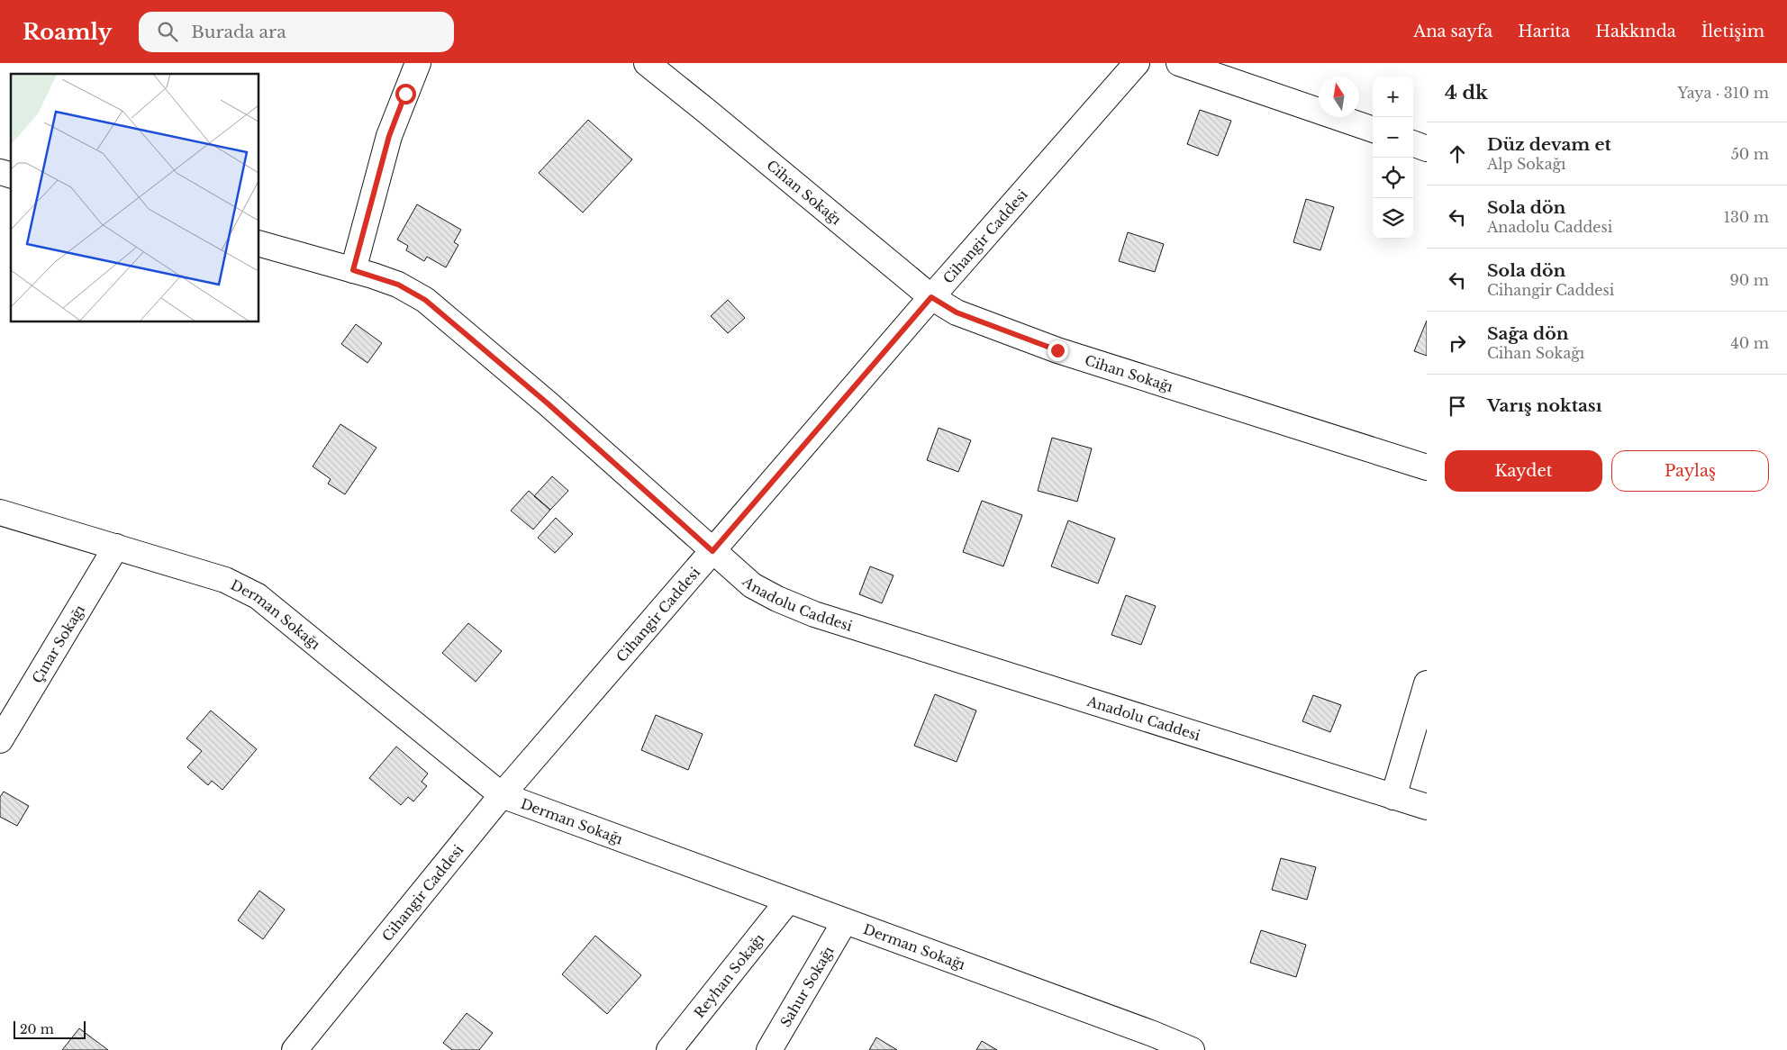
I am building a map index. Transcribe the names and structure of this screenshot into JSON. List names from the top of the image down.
{
  "streets": {
    "street": [
      "Cihan Sokağı",
      "Cihangir Caddesi",
      "Anadolu Caddesi",
      "Derman Sokağı",
      "Çınar Sokağı",
      "Reyhan Sokağı",
      "Sahur Sokağı"
    ]
  },
  "crossings": [
    ["Cihan Sokağı", "Cihangir Caddesi"],
    ["Cihangir Caddesi", "Anadolu Caddesi"],
    ["Cihangir Caddesi", "Derman Sokağı"],
    ["Derman Sokağı", "Çınar Sokağı"],
    ["Derman Sokağı", "Reyhan Sokağı"],
    ["Derman Sokağı", "Sahur Sokağı"]
  ],
  "scale_bar": "20 m",
  "north": "top",
  "page": {
    "header": "Roamly",
    "search": "Burada ara",
    "nav": [
      "Ana sayfa",
      "Harita",
      "Hakkında",
      "İletişim"
    ],
    "heading": ["4 dk", "Yaya · 310 m"],
    "map_buttons": ["+", "−"],
    "list": [
      ["Düz devam et", "Alp Sokağı", "50 m"],
      ["Sola dön", "Anadolu Caddesi", "130 m"],
      ["Sola dön", "Cihangir Caddesi", "90 m"],
      ["Sağa dön", "Cihan Sokağı", "40 m"],
      "Varış noktası"
    ],
    "buttons": ["Kaydet", "Paylaş"],
    "scale": "20 m"
  }
}
